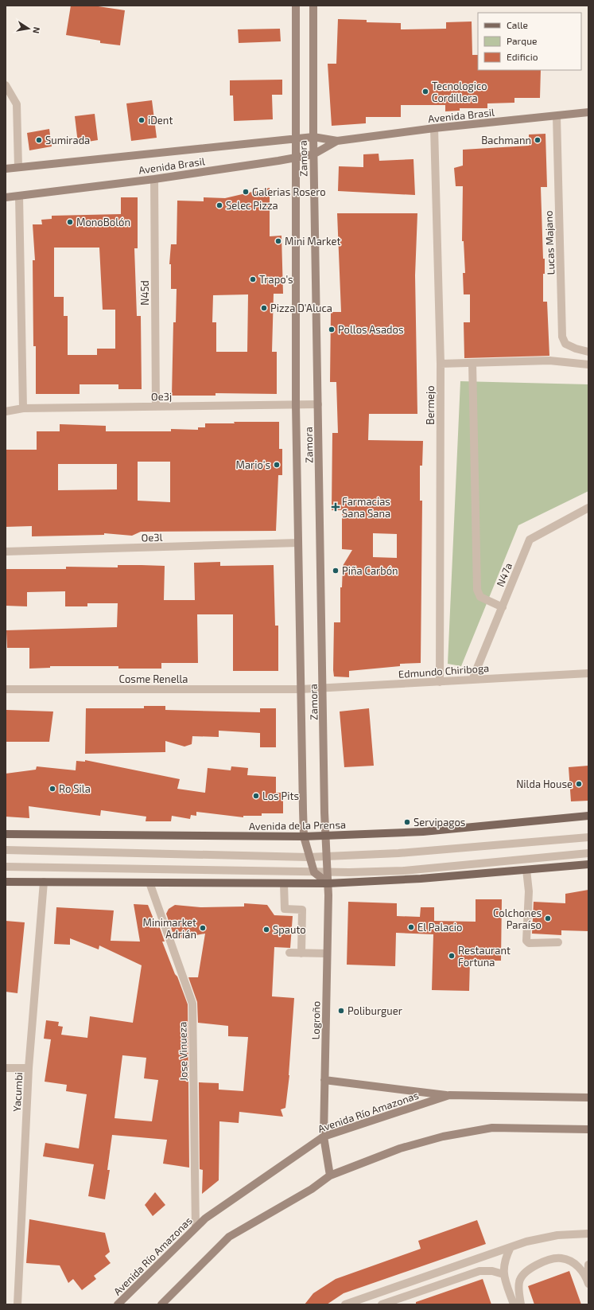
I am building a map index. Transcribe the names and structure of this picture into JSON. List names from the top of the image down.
{
  "streets": {
    "main road": ["Avenida de la Prensa"],
    "street": [
      "Avenida Brasil",
      "Zamora",
      "Lucas Majano",
      "N45d",
      "Oe3j",
      "Bermejo",
      "Oe3l",
      "N47a",
      "Edmundo Chiriboga",
      "Cosme Renella",
      "Logroño",
      "Jose Vinueza",
      "Yacumbi",
      "Avenida Río Amazonas"
    ]
  },
  "crossings": [
    ["Avenida Brasil", "Zamora"],
    ["Avenida Brasil", "Lucas Majano"],
    ["Avenida Brasil", "N45d"],
    ["Avenida Brasil", "Bermejo"],
    ["Zamora", "Oe3j"],
    ["Zamora", "Oe3l"],
    ["Zamora", "Edmundo Chiriboga"],
    ["Zamora", "Cosme Renella"],
    ["Zamora", "Avenida de la Prensa"],
    ["Zamora", "Logroño"],
    ["N45d", "Oe3j"],
    ["Bermejo", "Edmundo Chiriboga"],
    ["N47a", "Edmundo Chiriboga"],
    ["Edmundo Chiriboga", "Cosme Renella"],
    ["Logroño", "Avenida Río Amazonas"],
    ["Jose Vinueza", "Avenida Río Amazonas"]
  ],
  "places": {
    "other": [
      "Tecnologico Cordillera",
      "iDent",
      "Sumirada",
      "Bachmann",
      "Galerias Rosero",
      "Selec Pizza",
      "MonoBolón",
      "Mini Market",
      "Trapo's",
      "Pizza D'Aluca",
      "Pollos Asados",
      "Mario's",
      "Piña Carbón",
      "Nilda House",
      "Ro Sila",
      "Los Pits",
      "Servipagos",
      "Colchones Paraíso",
      "El Palacio",
      "Minimarket Adrián",
      "Spauto",
      "Restaurant Fortuna",
      "Poliburguer"
    ],
    "health": ["Farmacias Sana Sana"]
  },
  "legend": ["Calle", "Parque", "Edificio"],
  "north": "right"
}
